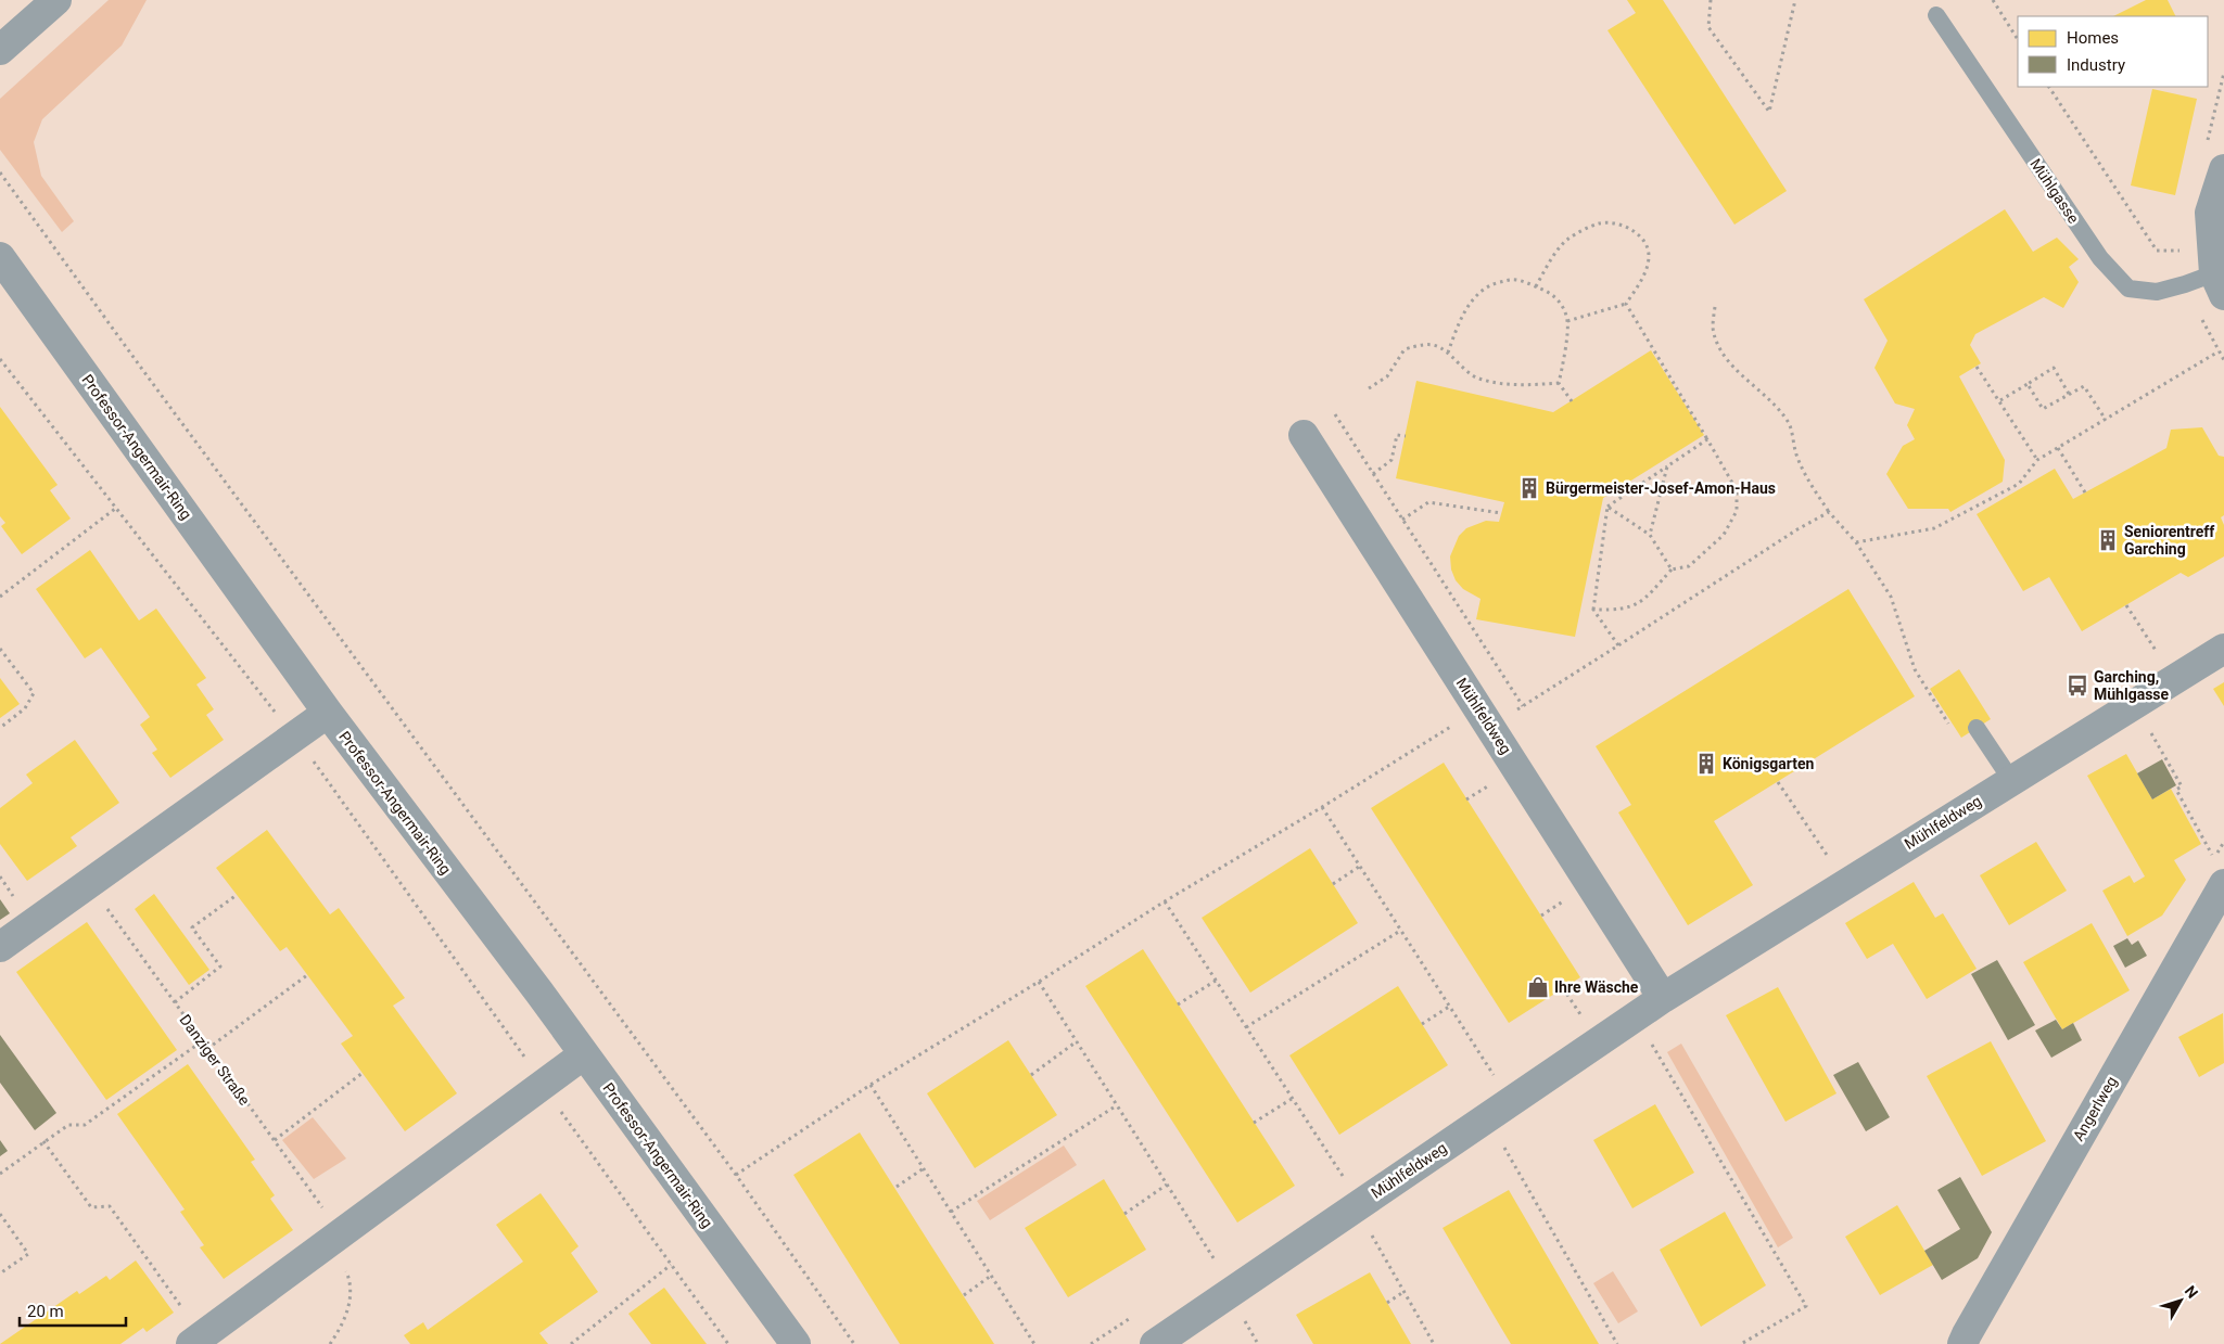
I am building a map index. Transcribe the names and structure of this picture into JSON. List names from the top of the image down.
{
  "streets": {
    "street": [
      "Mühlgasse",
      "Professor-Angermair-Ring",
      "Mühlfeldweg",
      "Angerlweg"
    ],
    "path": ["Danziger Straße"]
  },
  "places": {
    "building": ["Bürgermeister-Josef-Amon-Haus", "Seniorentreff Garching", "Königsgarten"],
    "bus stop": ["Garching, Mühlgasse"],
    "shop": ["Ihre Wäsche"]
  },
  "legend": ["Homes", "Industry"],
  "scale_bar": "20 m",
  "north": "top right"
}
